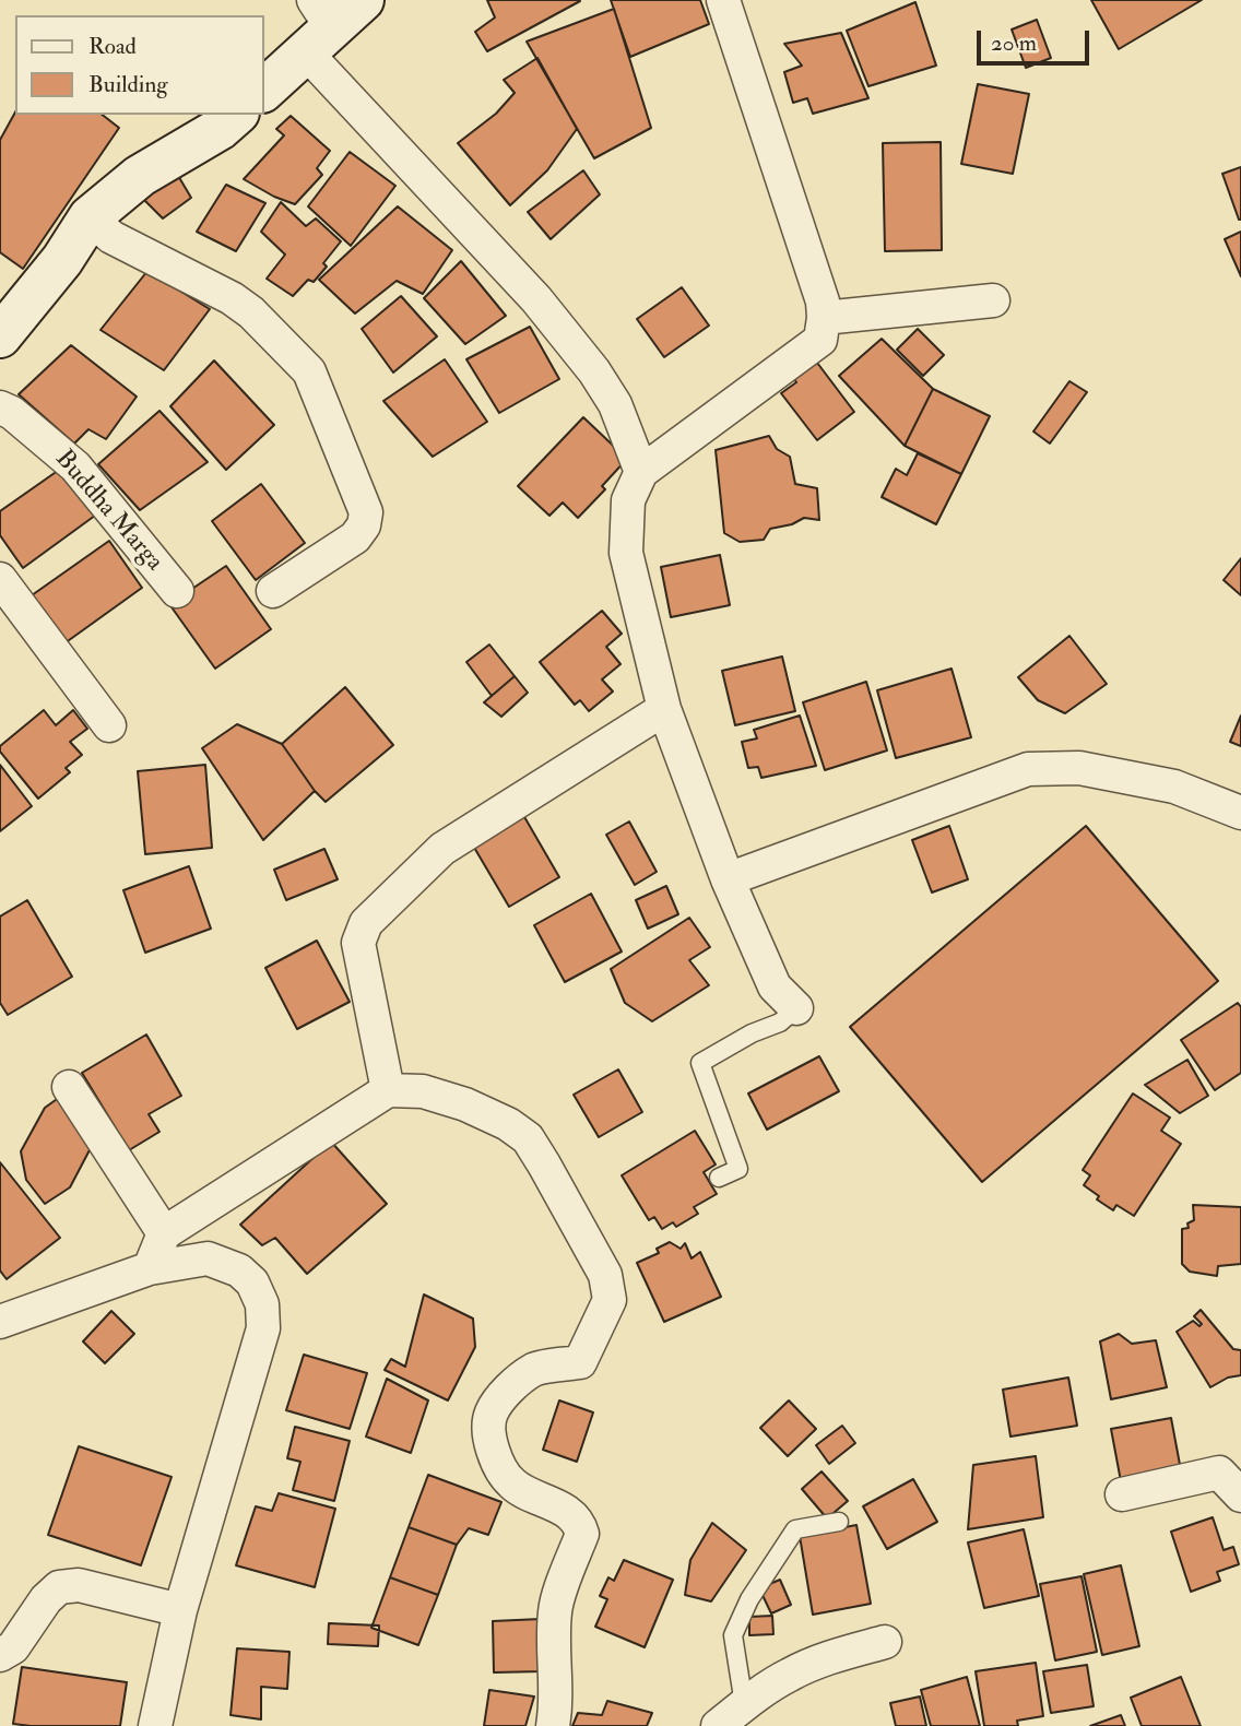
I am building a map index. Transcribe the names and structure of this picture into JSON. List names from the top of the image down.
{
  "streets": {
    "street": ["Buddha Marga"]
  },
  "legend": ["Road", "Building"],
  "scale_bar": "20 m"
}
